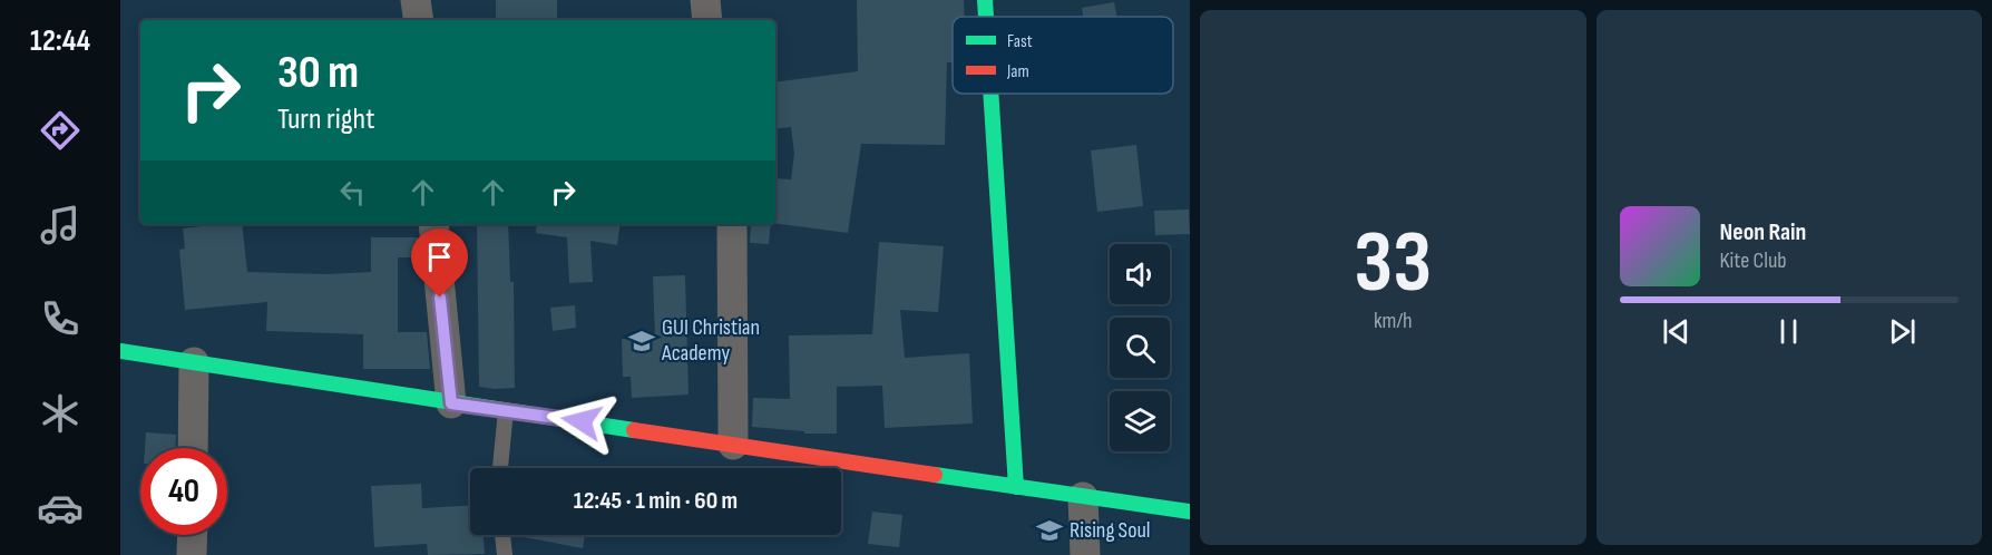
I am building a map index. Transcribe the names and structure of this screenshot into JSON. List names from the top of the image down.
{
  "places": {
    "school or university": ["GUI Christian Academy", "Rising Soul"]
  },
  "legend": ["Fast", "Jam"],
  "page": {
    "tabs": "12:44",
    "tile": ["33", "km/h"],
    "turn": ["30 m", "Turn right"],
    "song": ["Neon Rain", "Kite Club"],
    "limit": "40",
    "trip": "12:45 · 1 min · 60 m"
  }
}
